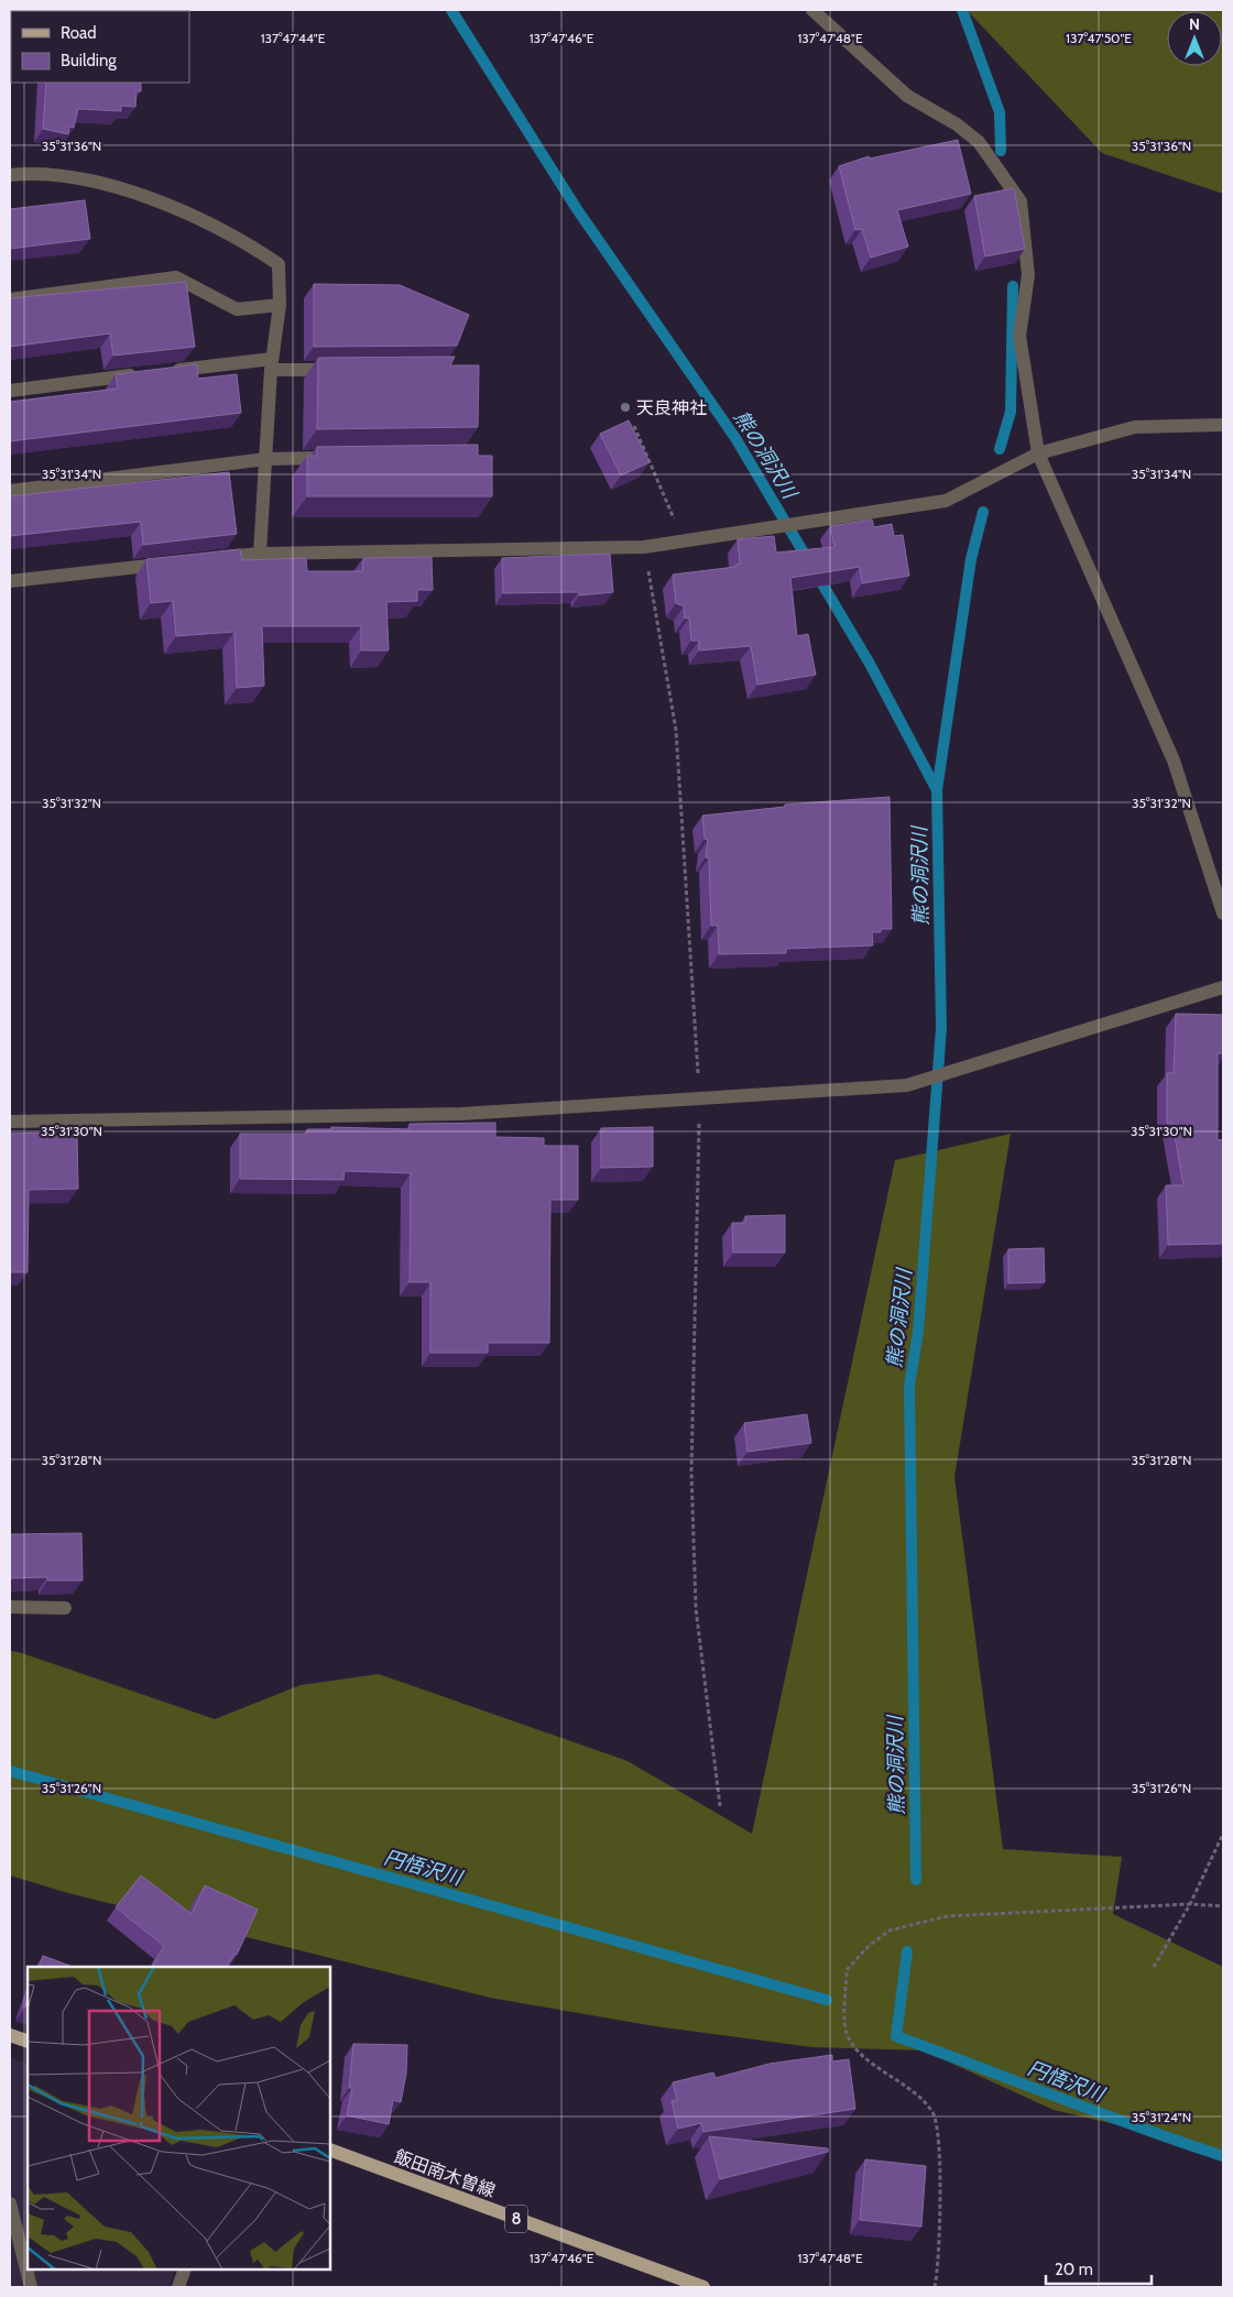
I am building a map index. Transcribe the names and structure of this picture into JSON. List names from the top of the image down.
{
  "streets": {
    "main road": ["飯田南木曽線", "8"]
  },
  "water": ["熊の洞沢川", "円悟沢川"],
  "places": ["天良神社"],
  "legend": ["Road", "Building"],
  "scale_bar": "20 m",
  "north": "top",
  "coordinates": [
    "137°47'44\"E",
    "137°47'46\"E",
    "137°47'48\"E",
    "137°47'50\"E",
    "35°31'36\"N",
    "35°31'34\"N",
    "35°31'32\"N",
    "35°31'30\"N",
    "35°31'28\"N",
    "35°31'26\"N",
    "35°31'24\"N"
  ]
}
